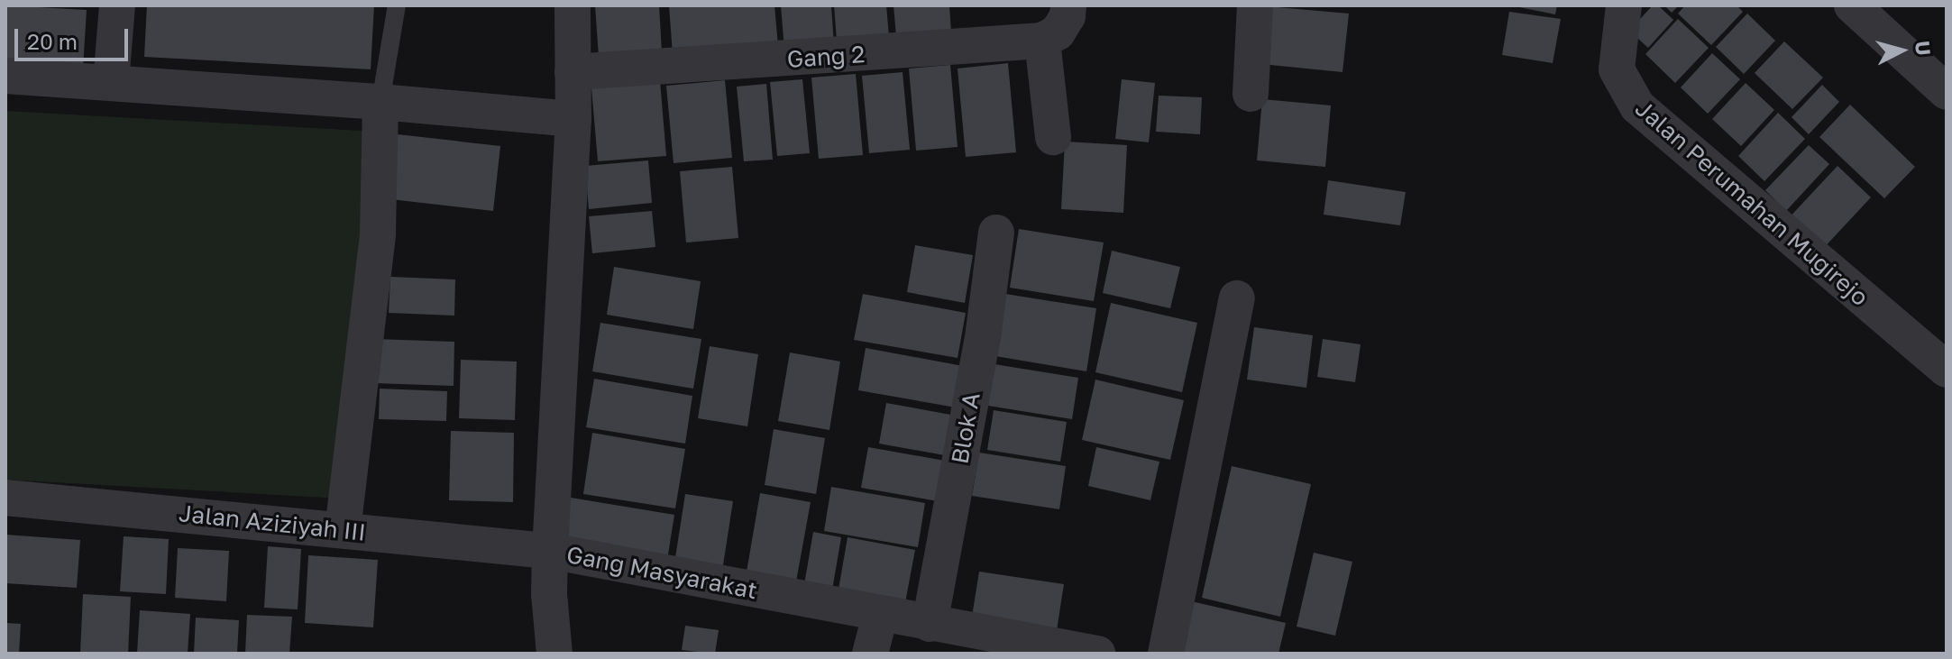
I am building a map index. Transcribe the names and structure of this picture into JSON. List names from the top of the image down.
{
  "streets": {
    "street": [
      "Gang 2",
      "Jalan Perumahan Mugirejo",
      "Blok A",
      "Jalan Aziziyah III",
      "Gang Masyarakat"
    ]
  },
  "crossings": [
    ["Gang 2", "Gang Masyarakat"],
    ["Blok A", "Gang Masyarakat"],
    ["Jalan Aziziyah III", "Gang Masyarakat"]
  ],
  "scale_bar": "20 m",
  "north": "right"
}
